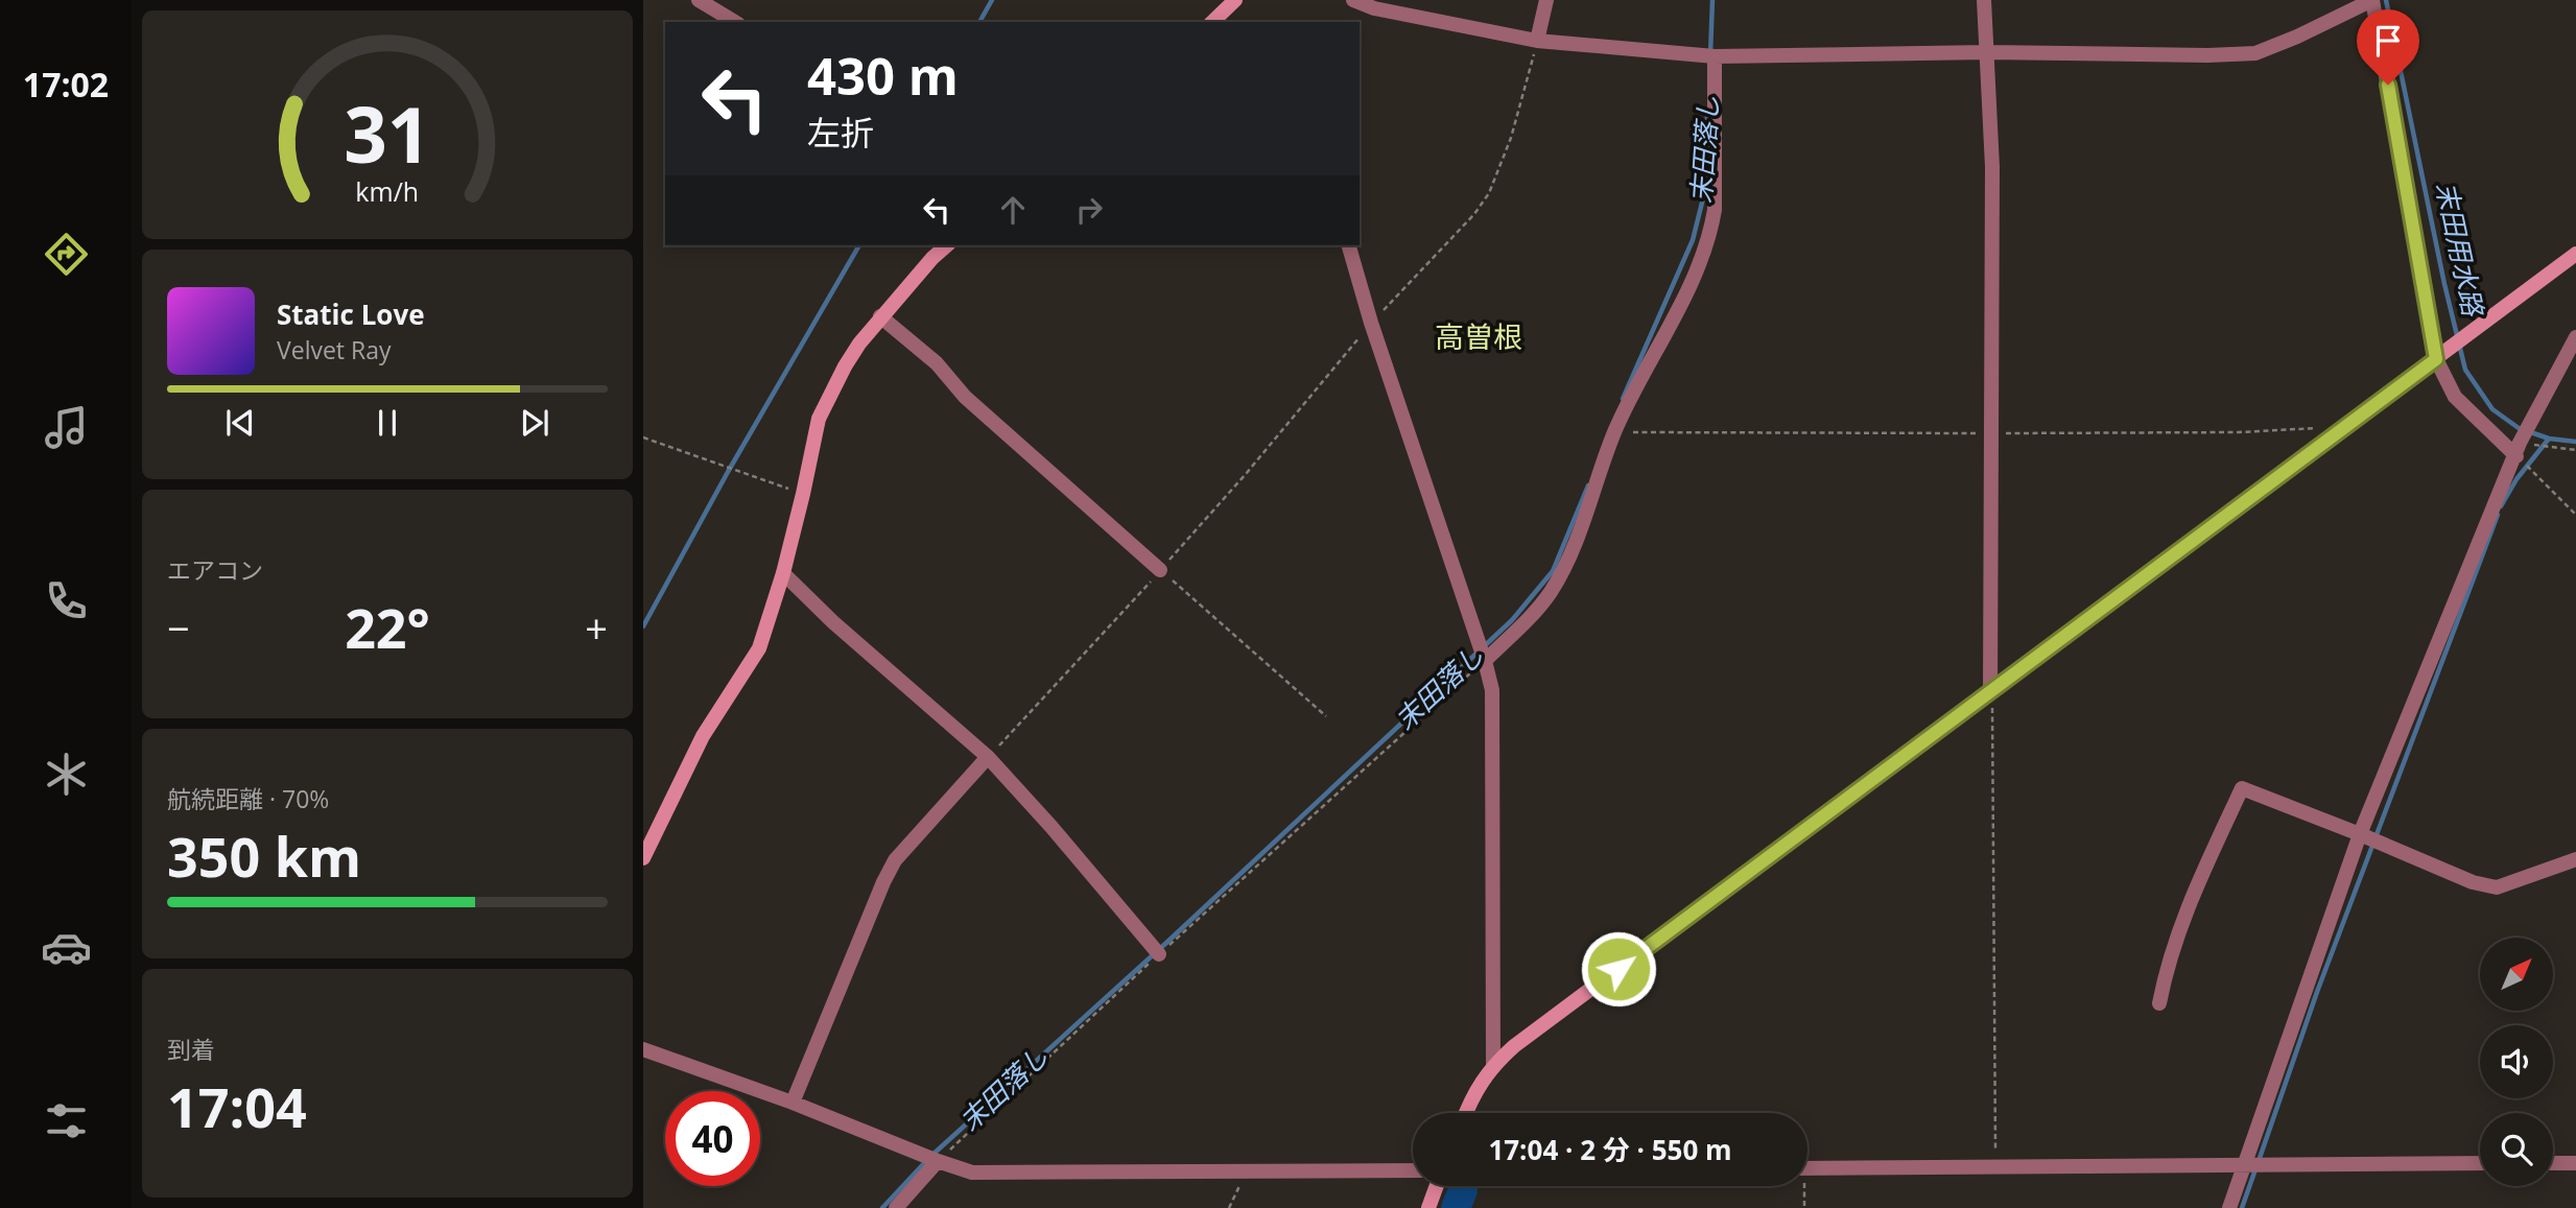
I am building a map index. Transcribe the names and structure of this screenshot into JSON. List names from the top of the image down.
{
  "districts": ["高曽根"],
  "water": ["末田落し", "末田用水路"],
  "north": "top right",
  "page": {
    "tabs": "17:02",
    "turn": ["430 m", "左折"],
    "song": ["Static Love", "Velvet Ray"],
    "tile": [
      "エアコン",
      ["航続距離 · 70%", "350 km"],
      ["到着", "17:04"]
    ],
    "heat": ["−", "22°", "+"],
    "limit": "40",
    "trip": "17:04 · 2 分 · 550 m",
    "gauge": ["31", "km/h"]
  }
}
